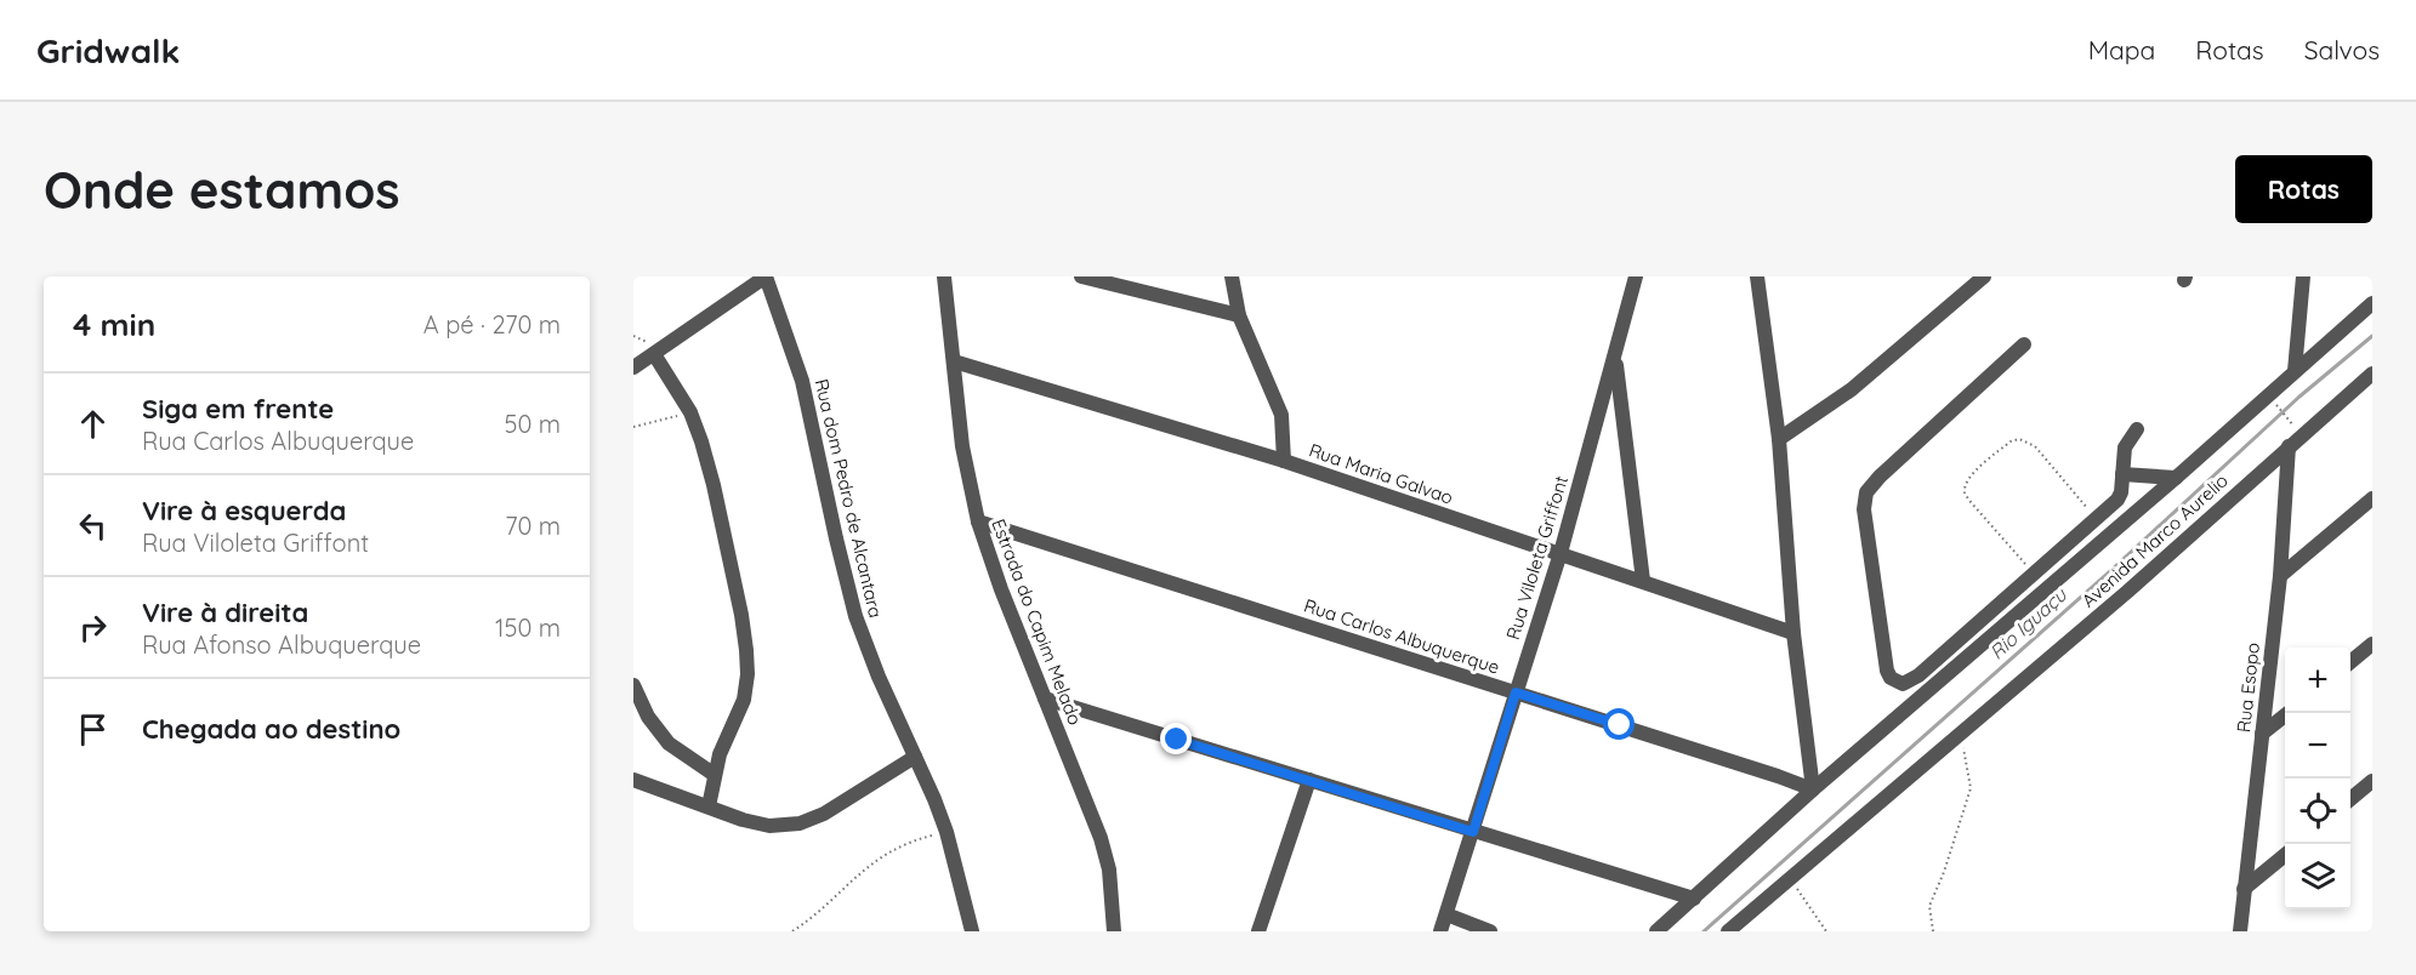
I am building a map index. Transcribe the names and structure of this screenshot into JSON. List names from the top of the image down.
{
  "streets": {
    "street": [
      "Rua Maria Galvao",
      "Rua dom Pedro de Alcantara",
      "Avenida Marco Aurelio",
      "Rua Viloleta Griffont",
      "Estrada do Capim Melado",
      "Rua Carlos Albuquerque",
      "Rua Esopo"
    ]
  },
  "crossings": [
    ["Rua Maria Galvao", "Rua Viloleta Griffont"],
    ["Rua Maria Galvao", "Estrada do Capim Melado"],
    ["Avenida Marco Aurelio", "Rua Carlos Albuquerque"],
    ["Avenida Marco Aurelio", "Rua Esopo"],
    ["Rua Viloleta Griffont", "Rua Carlos Albuquerque"],
    ["Estrada do Capim Melado", "Rua Carlos Albuquerque"]
  ],
  "water": ["Rio Iguaçu"],
  "page": {
    "header": "Gridwalk",
    "nav": ["Mapa", "Rotas", "Salvos"],
    "buttons": "Rotas",
    "title": "Onde estamos",
    "heading": ["4 min", "A pé · 270 m"],
    "list": [
      ["Siga em frente", "Rua Carlos Albuquerque", "50 m"],
      ["Vire à esquerda", "Rua Viloleta Griffont", "70 m"],
      ["Vire à direita", "Rua Afonso Albuquerque", "150 m"],
      "Chegada ao destino"
    ],
    "map_buttons": ["+", "−"]
  }
}
